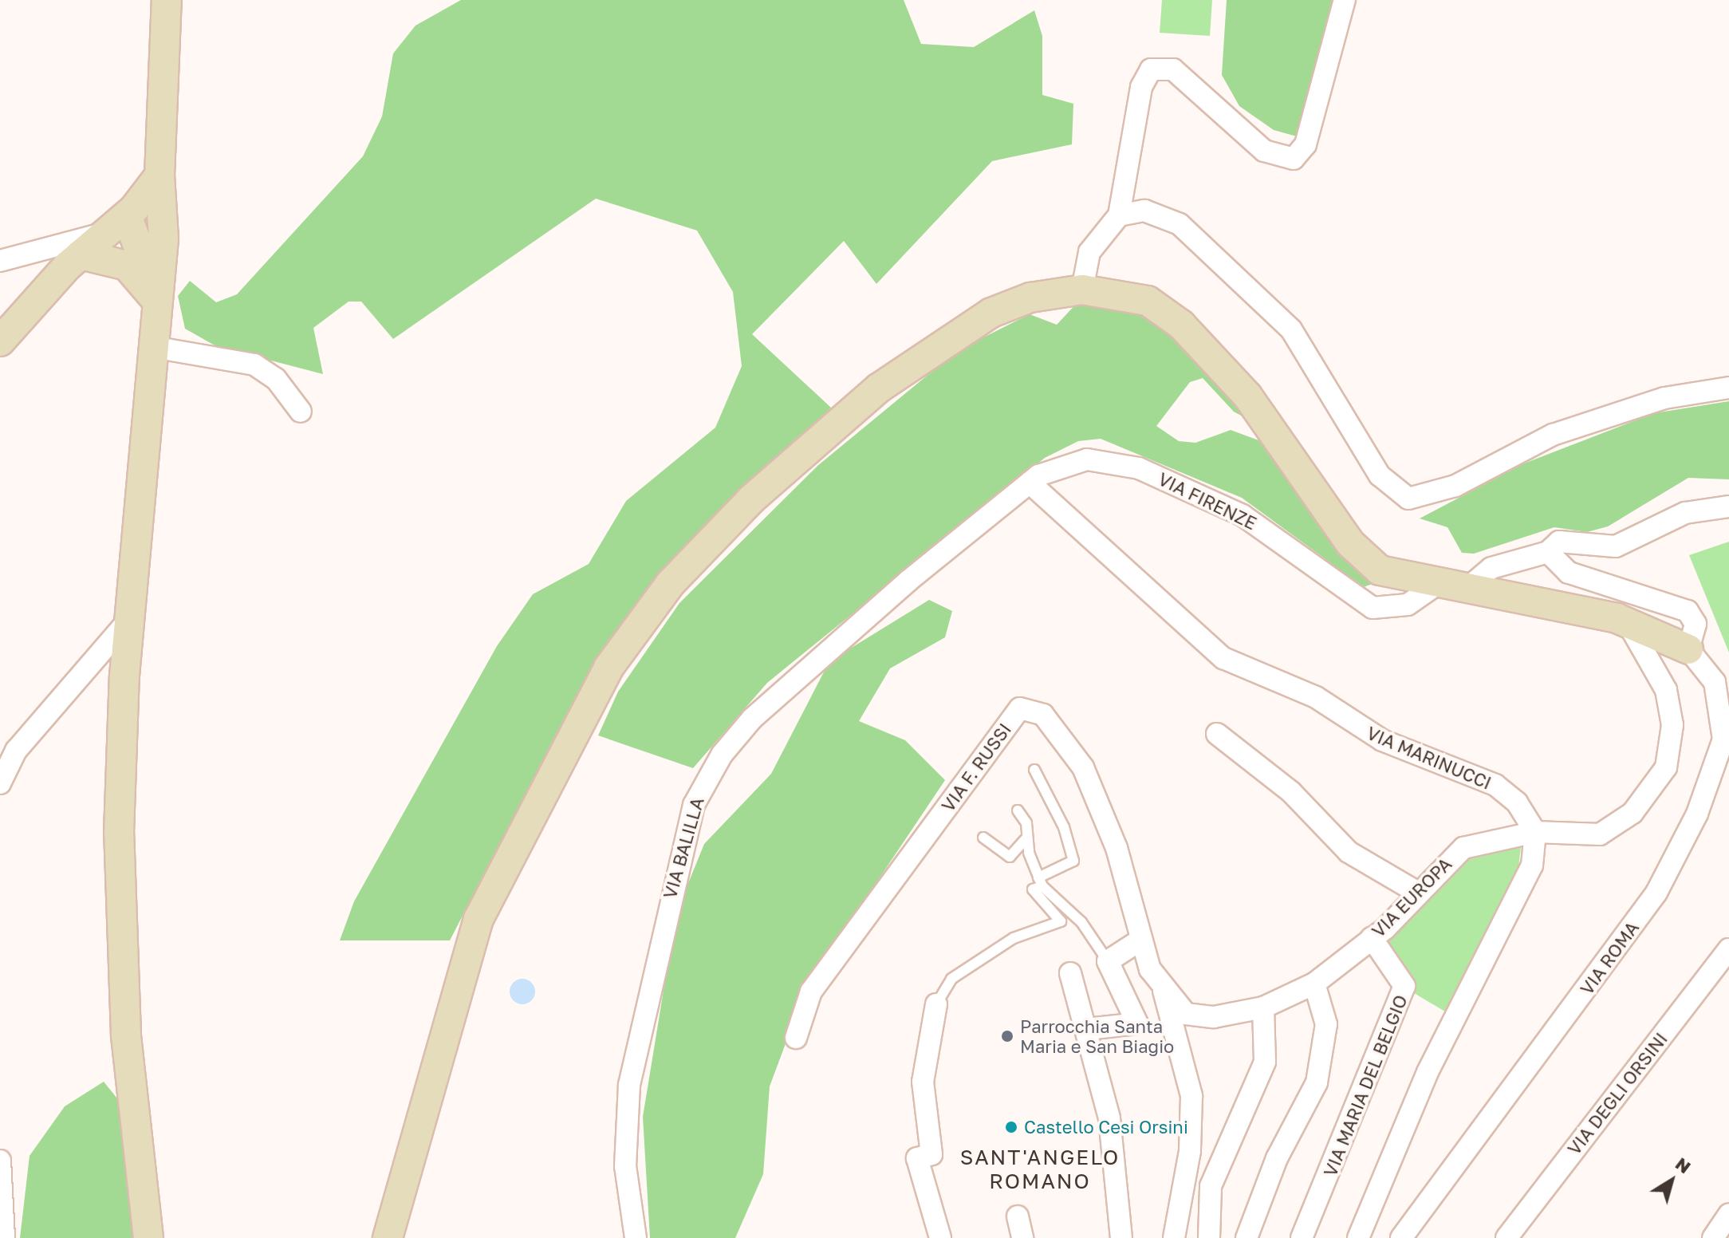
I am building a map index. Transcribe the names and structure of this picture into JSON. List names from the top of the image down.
{
  "streets": {
    "street": [
      "VIA FIRENZE",
      "VIA MARINUCCI",
      "VIA F. RUSSI",
      "VIA BALILLA",
      "VIA EUROPA",
      "VIA ROMA",
      "VIA MARIA DEL BELGIO",
      "VIA DEGLI ORSINI"
    ]
  },
  "crossings": [
    ["VIA FIRENZE", "VIA MARINUCCI"],
    ["VIA FIRENZE", "VIA BALILLA"],
    ["VIA MARINUCCI", "VIA BALILLA"],
    ["VIA MARINUCCI", "VIA EUROPA"],
    ["VIA F. RUSSI", "VIA EUROPA"],
    ["VIA EUROPA", "VIA MARIA DEL BELGIO"]
  ],
  "districts": ["SANT'ANGELO ROMANO"],
  "places": ["Parrocchia Santa Maria e San Biagio", "Castello Cesi Orsini"],
  "north": "top right"
}
